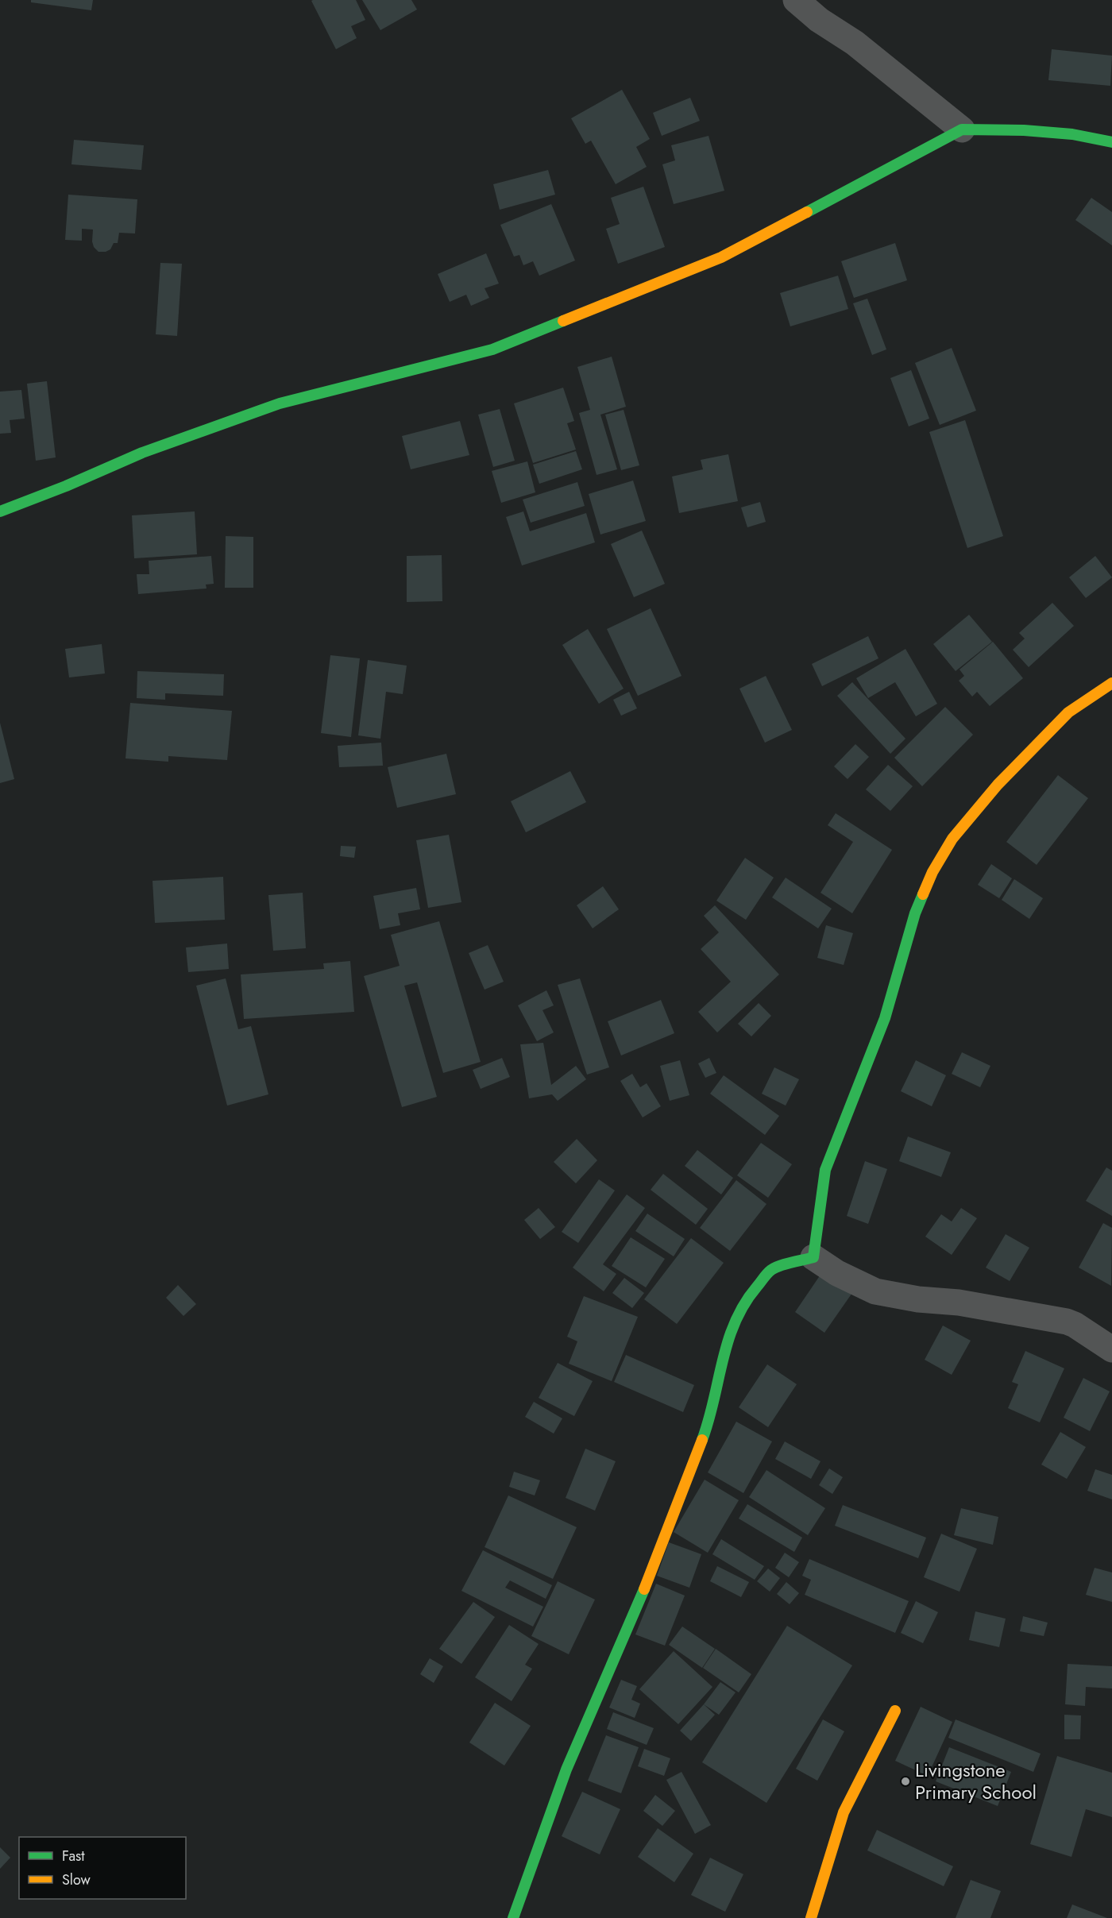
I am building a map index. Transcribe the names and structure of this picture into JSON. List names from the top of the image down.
{
  "places": ["Livingstone Primary School"],
  "legend": ["Fast", "Slow"]
}
